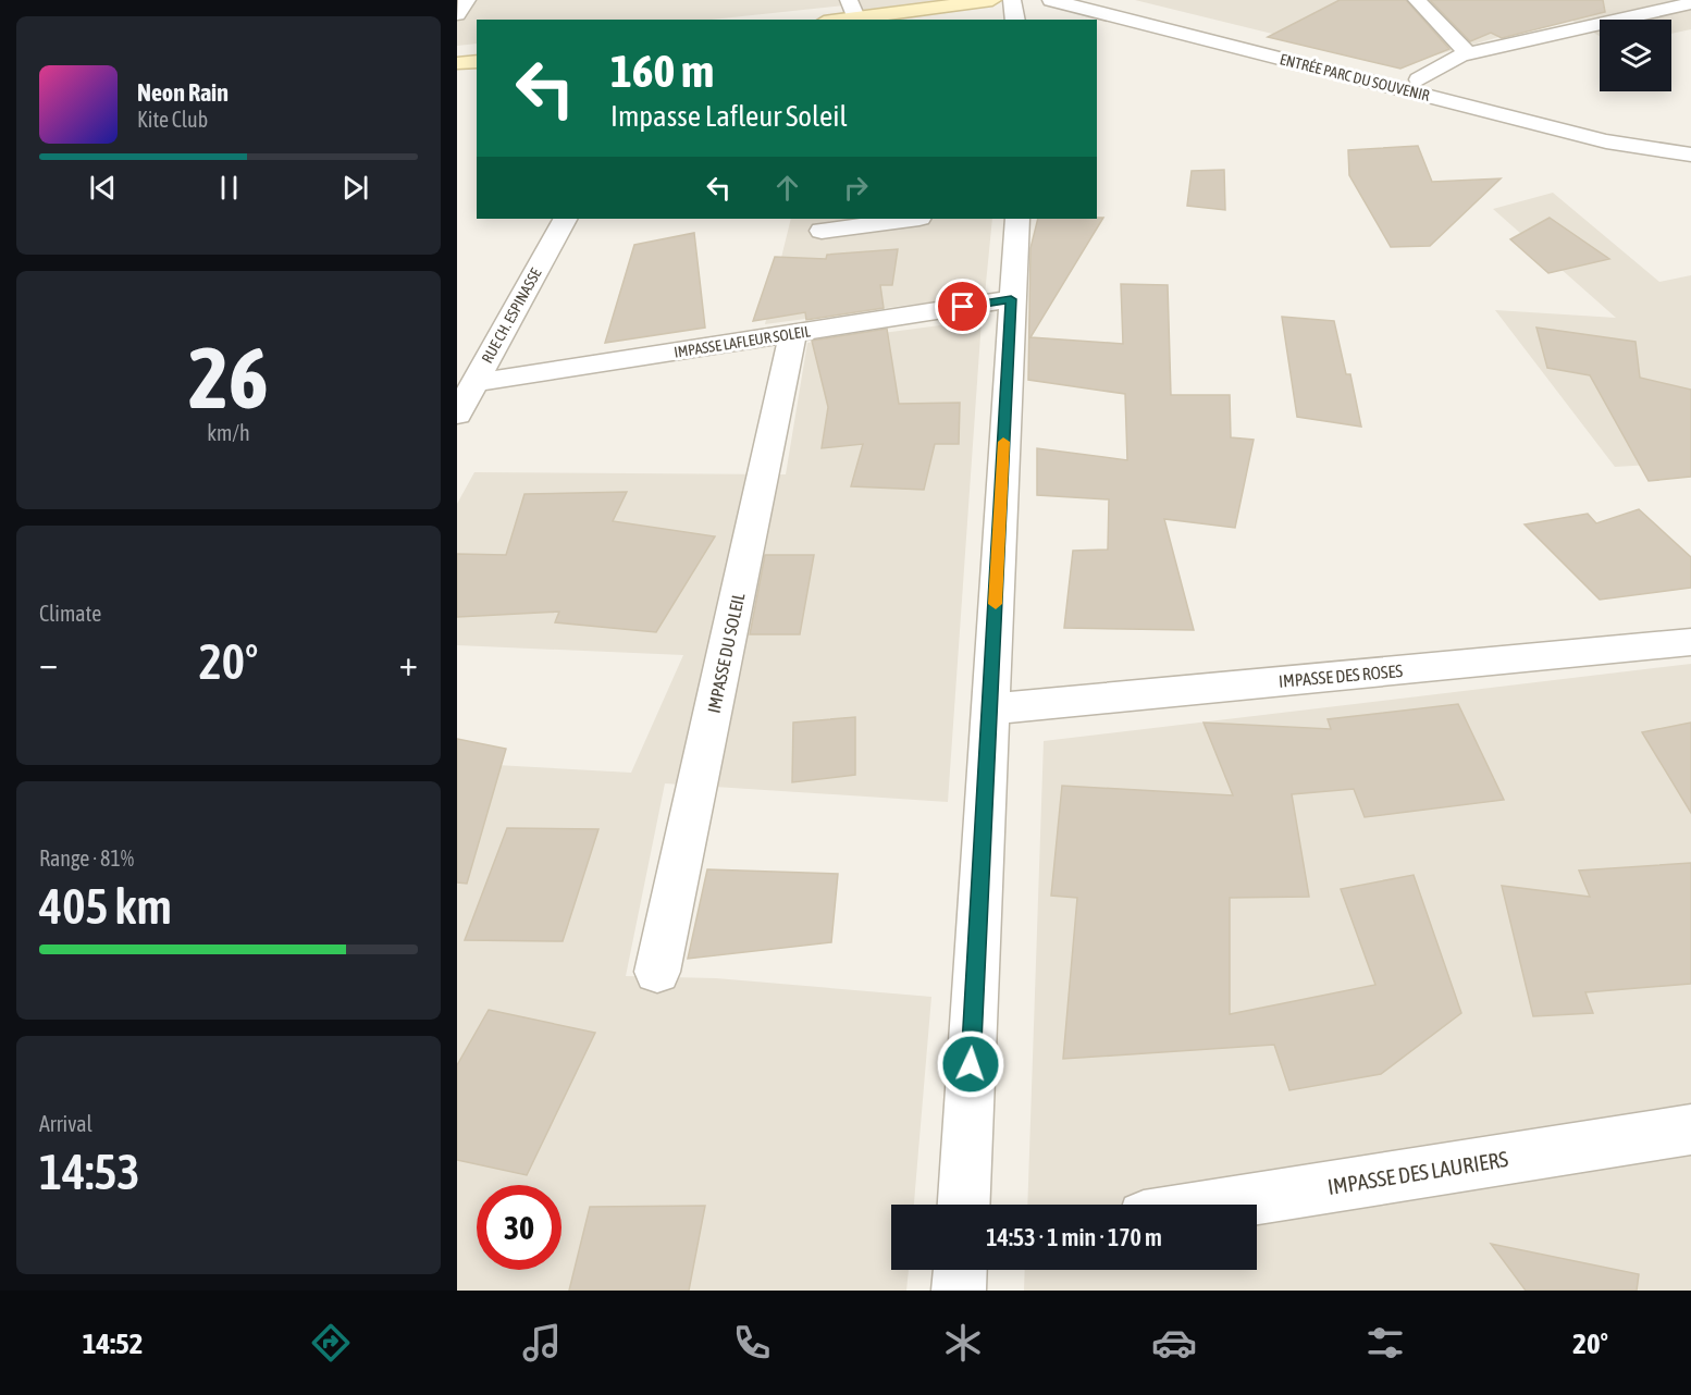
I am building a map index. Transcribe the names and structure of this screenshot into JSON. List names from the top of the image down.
{
  "streets": {
    "street": [
      "ENTRÉE PARC DU SOUVENIR",
      "RUE CH. ESPINASSE",
      "IMPASSE LAFLEUR SOLEIL",
      "IMPASSE DU SOLEIL",
      "IMPASSE DES ROSES",
      "IMPASSE DES LAURIERS"
    ]
  },
  "crossings": [
    ["RUE CH. ESPINASSE", "IMPASSE LAFLEUR SOLEIL"],
    ["IMPASSE LAFLEUR SOLEIL", "IMPASSE DU SOLEIL"]
  ],
  "page": {
    "turn": ["160 m", "Impasse Lafleur Soleil"],
    "song": ["Neon Rain", "Kite Club"],
    "tile": [
      ["26", "km/h"],
      "Climate",
      ["Range · 81%", "405 km"],
      ["Arrival", "14:53"]
    ],
    "heat": ["−", "20°", "+"],
    "limit": "30",
    "trip": "14:53 · 1 min · 170 m",
    "tabs": ["14:52", "20°"]
  }
}
